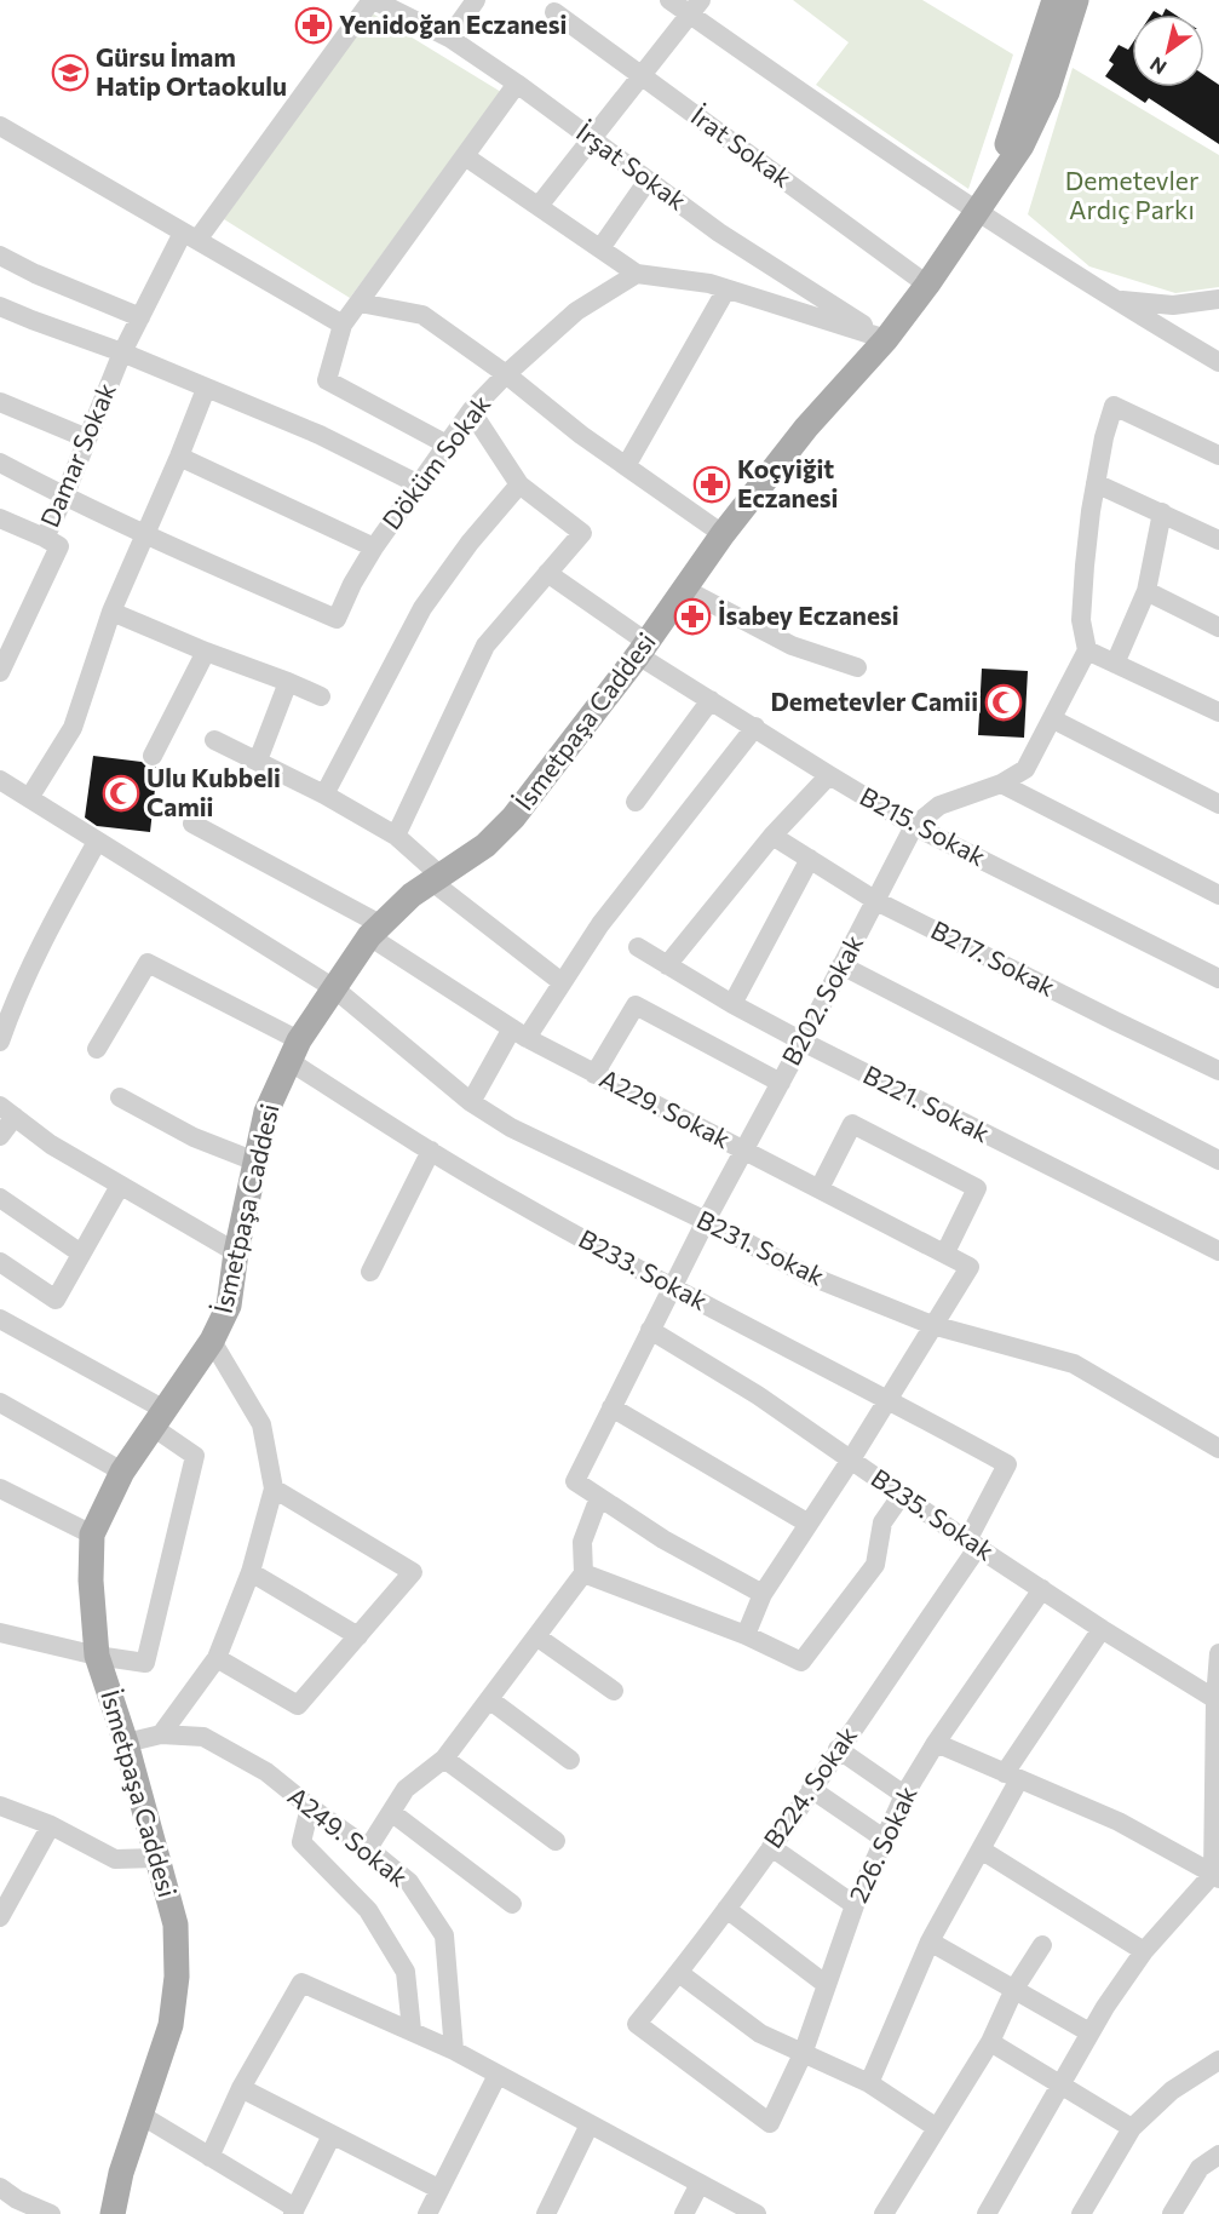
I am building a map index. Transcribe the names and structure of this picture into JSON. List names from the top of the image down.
{
  "streets": {
    "main road": ["İsmetpaşa Caddesi"],
    "street": [
      "İrat Sokak",
      "İrşat Sokak",
      "Damar Sokak",
      "Döküm Sokak",
      "B215. Sokak",
      "B217. Sokak",
      "B202. Sokak",
      "B221. Sokak",
      "A229. Sokak",
      "B231. Sokak",
      "B233. Sokak",
      "B235. Sokak",
      "B224. Sokak",
      "A249. Sokak",
      "226. Sokak"
    ]
  },
  "crossings": [
    ["İrat Sokak", "İsmetpaşa Caddesi"],
    ["İrşat Sokak", "Damar Sokak"],
    ["İrşat Sokak", "İsmetpaşa Caddesi"],
    ["İsmetpaşa Caddesi", "B215. Sokak"],
    ["İsmetpaşa Caddesi", "A229. Sokak"],
    ["İsmetpaşa Caddesi", "B231. Sokak"],
    ["İsmetpaşa Caddesi", "B233. Sokak"],
    ["İsmetpaşa Caddesi", "A249. Sokak"],
    ["B215. Sokak", "B202. Sokak"],
    ["B217. Sokak", "B202. Sokak"],
    ["B202. Sokak", "B221. Sokak"],
    ["B202. Sokak", "A229. Sokak"],
    ["B202. Sokak", "B231. Sokak"],
    ["B202. Sokak", "B233. Sokak"],
    ["B202. Sokak", "B235. Sokak"],
    ["A229. Sokak", "B231. Sokak"],
    ["B233. Sokak", "B224. Sokak"],
    ["B235. Sokak", "B224. Sokak"],
    ["B235. Sokak", "226. Sokak"],
    ["B224. Sokak", "226. Sokak"]
  ],
  "parks": ["Demetevler Ardıç Parkı"],
  "places": {
    "pharmacy": ["Yenidoğan Eczanesi", "Koçyiğit Eczanesi", "İsabey Eczanesi"],
    "school or university": ["Gürsu İmam Hatip Ortaokulu"],
    "mosque": ["Demetevler Camii", "Ulu Kubbeli Camii"]
  },
  "north": "bottom left"
}
